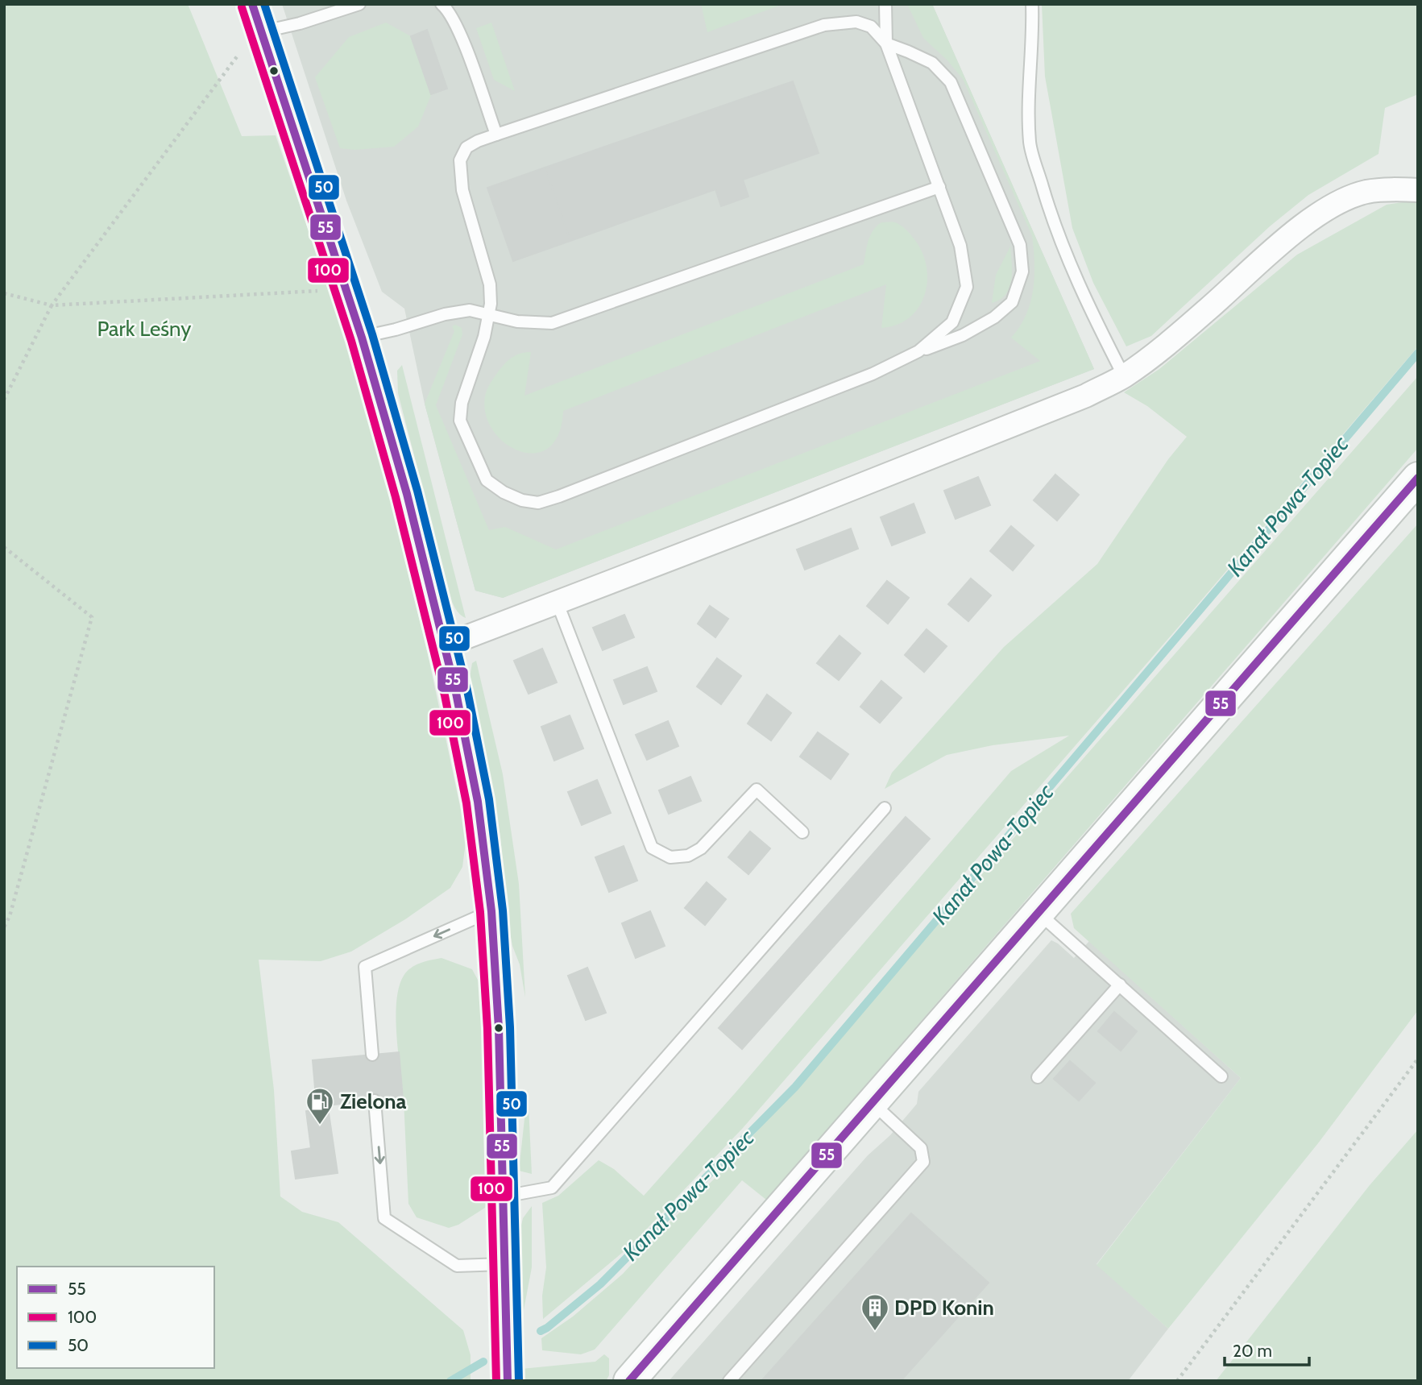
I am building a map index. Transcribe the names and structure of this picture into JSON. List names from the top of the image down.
{
  "water": ["Kanał Powa-Topiec"],
  "parks": ["Park Leśny"],
  "places": {
    "fuel station": ["Zielona"],
    "building": ["DPD Konin"]
  },
  "lines": ["transit line 55", "transit line 50", "transit line 100"],
  "legend": ["55", "100", "50"],
  "scale_bar": "20 m"
}
